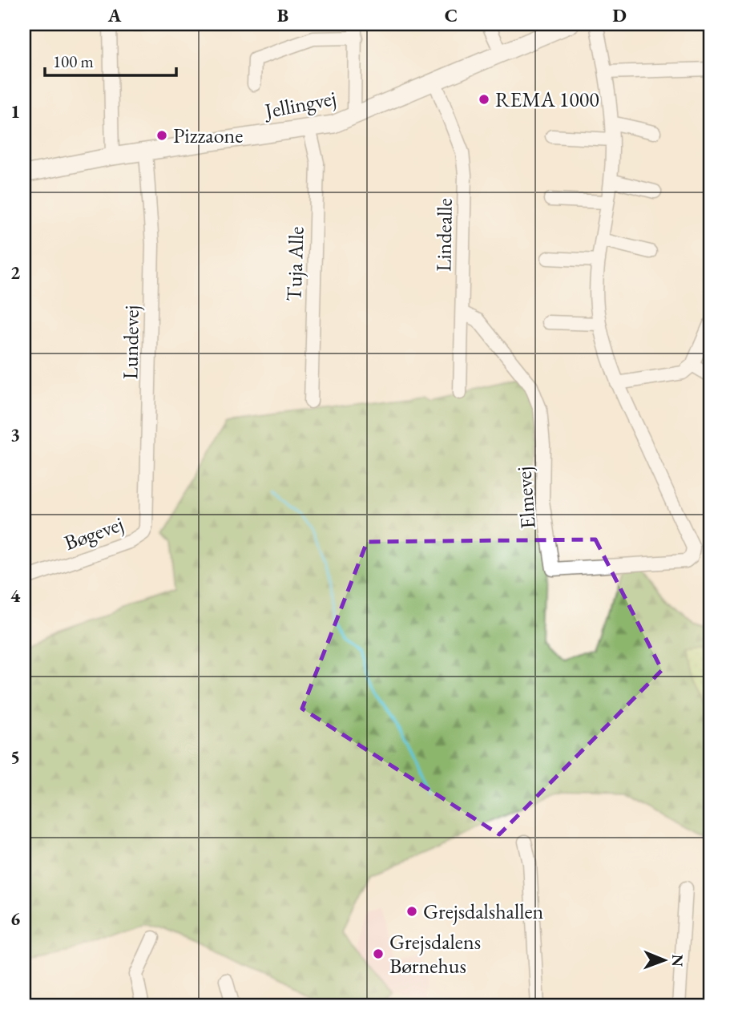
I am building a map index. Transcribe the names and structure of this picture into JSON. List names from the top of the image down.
{
  "streets": {
    "main road": ["Jellingvej"],
    "street": [
      "Lindealle",
      "Tuja Alle",
      "Lundevej",
      "Elmevej",
      "Bøgevej"
    ]
  },
  "crossings": [
    ["Jellingvej", "Lindealle"],
    ["Jellingvej", "Tuja Alle"],
    ["Jellingvej", "Lundevej"],
    ["Lindealle", "Elmevej"],
    ["Lundevej", "Bøgevej"]
  ],
  "places": [
    "REMA 1000",
    "Pizzaone",
    "Grejsdalshallen",
    "Grejsdalens Børnehus"
  ],
  "scale_bar": "100 m",
  "north": "right",
  "grid": {
    "columns": [
      "A",
      "B",
      "C",
      "D"
    ],
    "rows": [
      "1",
      "2",
      "3",
      "4",
      "5",
      "6"
    ]
  }
}
